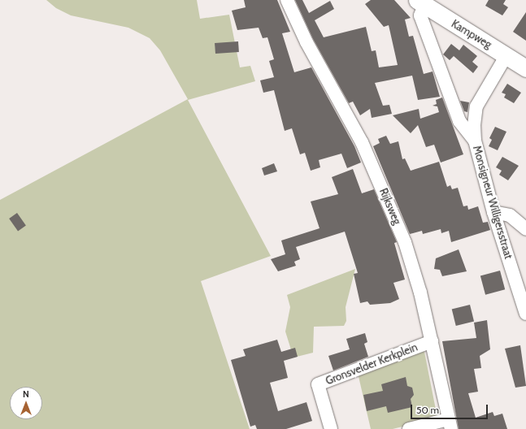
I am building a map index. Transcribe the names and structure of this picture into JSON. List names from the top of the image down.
{
  "streets": {
    "main road": ["Kampweg"],
    "street": ["Monsigneur Willigersstraat", "Rijksweg", "Gronsvelder Kerkplein"]
  },
  "crossings": [
    ["Kampweg", "Monsigneur Willigersstraat"],
    ["Rijksweg", "Gronsvelder Kerkplein"]
  ],
  "scale_bar": "50 m",
  "north": "top"
}
